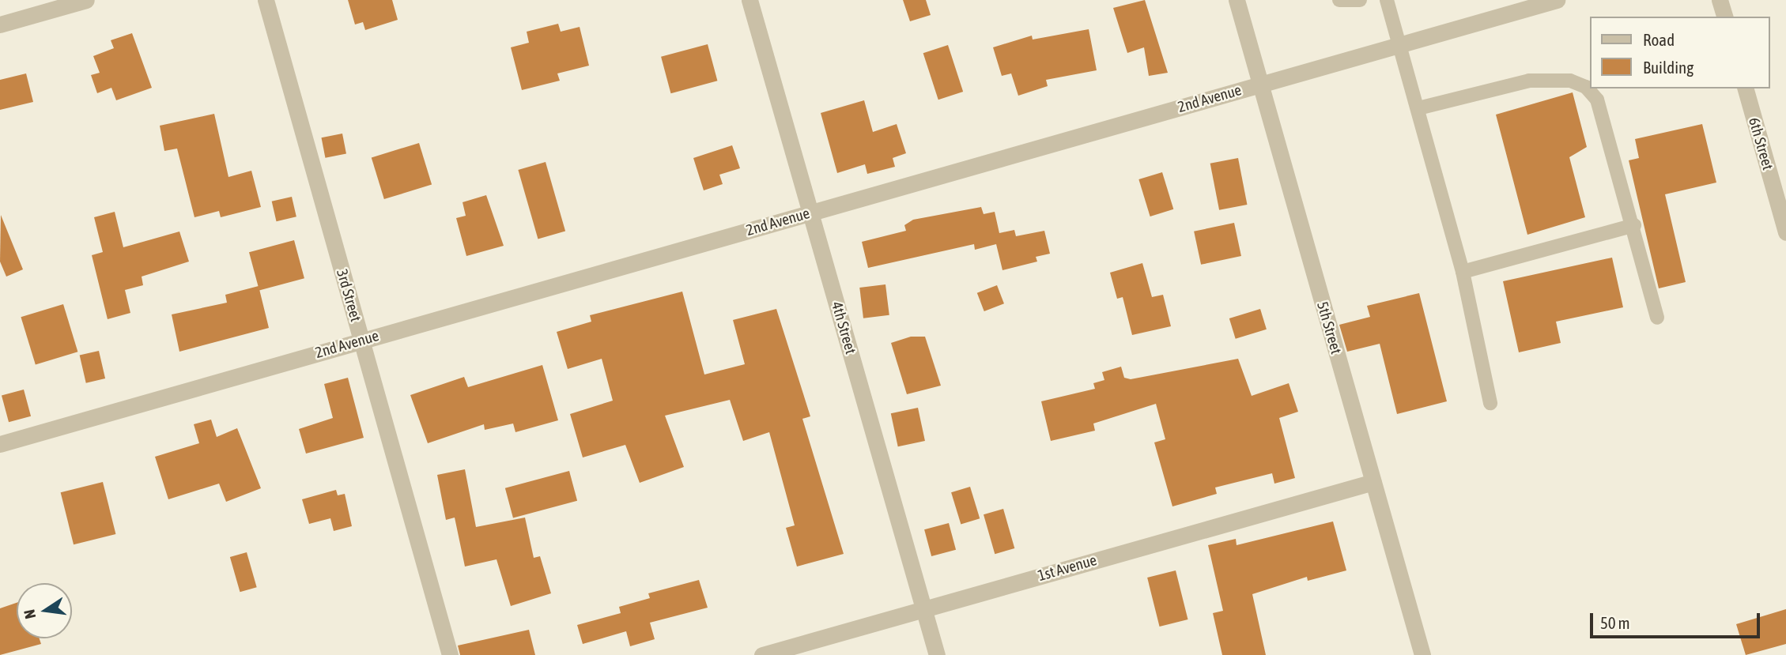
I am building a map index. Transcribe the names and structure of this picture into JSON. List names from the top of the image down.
{
  "streets": {
    "street": [
      "2nd Avenue",
      "6th Street",
      "3rd Street",
      "4th Street",
      "5th Street",
      "1st Avenue"
    ]
  },
  "crossings": [
    ["2nd Avenue", "3rd Street"],
    ["2nd Avenue", "4th Street"],
    ["2nd Avenue", "5th Street"],
    ["4th Street", "1st Avenue"],
    ["5th Street", "1st Avenue"]
  ],
  "legend": ["Road", "Building"],
  "scale_bar": "50 m",
  "north": "left"
}
